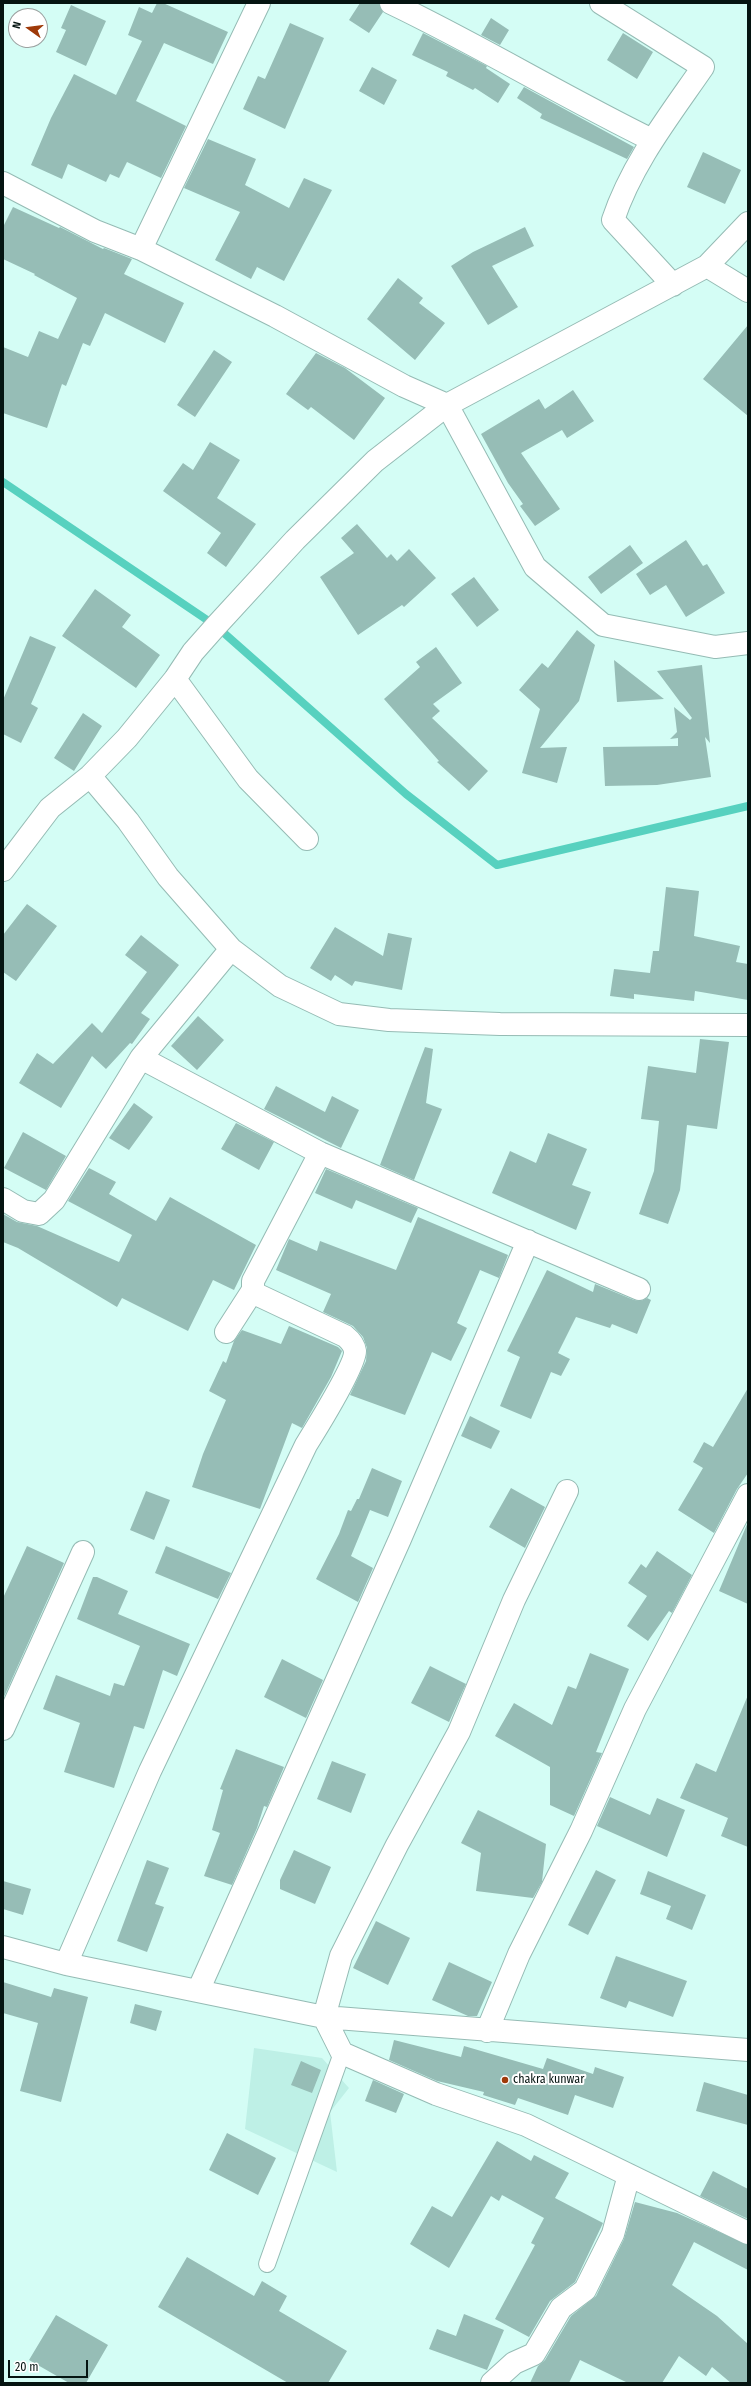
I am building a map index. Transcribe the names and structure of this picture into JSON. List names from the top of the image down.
{
  "places": ["chakra kunwar"],
  "scale_bar": "20 m",
  "north": "left"
}
